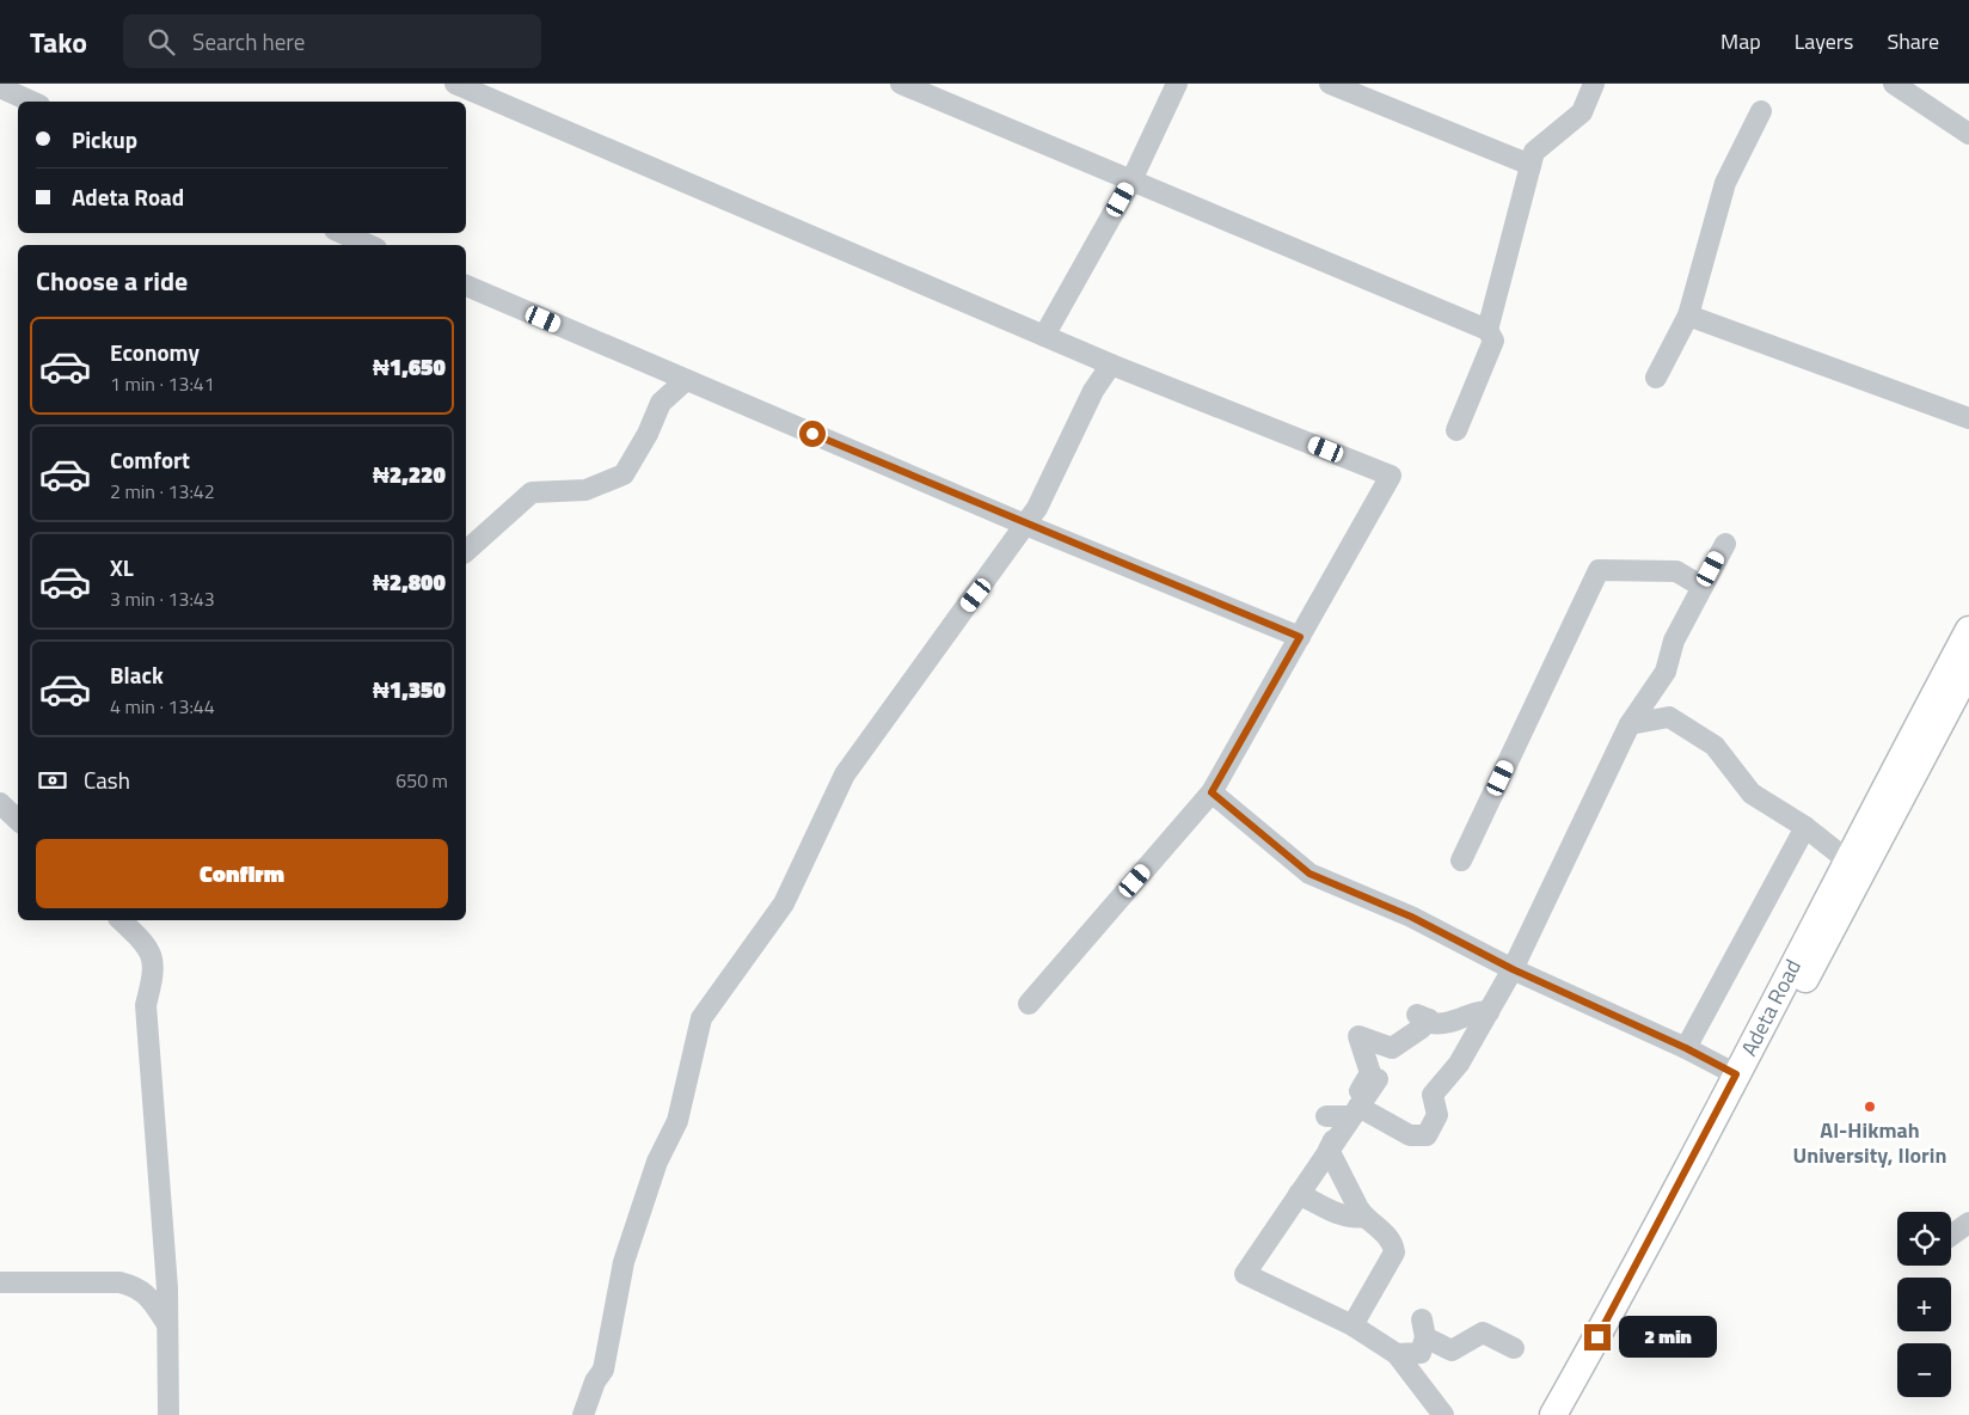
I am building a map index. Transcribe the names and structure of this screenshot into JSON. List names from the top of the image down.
{
  "streets": {
    "main road": ["Adeta Road"]
  },
  "places": ["Al-Hikmah University, Ilorin"],
  "page": {
    "header": "Tako",
    "search": "Search here",
    "nav": ["Map", "Layers", "Share"],
    "banner": ["Pickup", "Adeta Road"],
    "heading": "Choose a ride",
    "list": [
      {
        "name": "Economy",
        "note": "1 min · 13:41",
        "value": "₦1,650"
      },
      {
        "name": "Comfort",
        "note": "2 min · 13:42",
        "value": "₦2,220"
      },
      {
        "name": "XL",
        "note": "3 min · 13:43",
        "value": "₦2,800"
      },
      {
        "name": "Black",
        "note": "4 min · 13:44",
        "value": "₦1,350"
      }
    ],
    "pay": ["Cash", "650 m"],
    "buttons": "Confirm",
    "map_buttons": ["+", "−"],
    "bubble": "2 min"
  }
}
